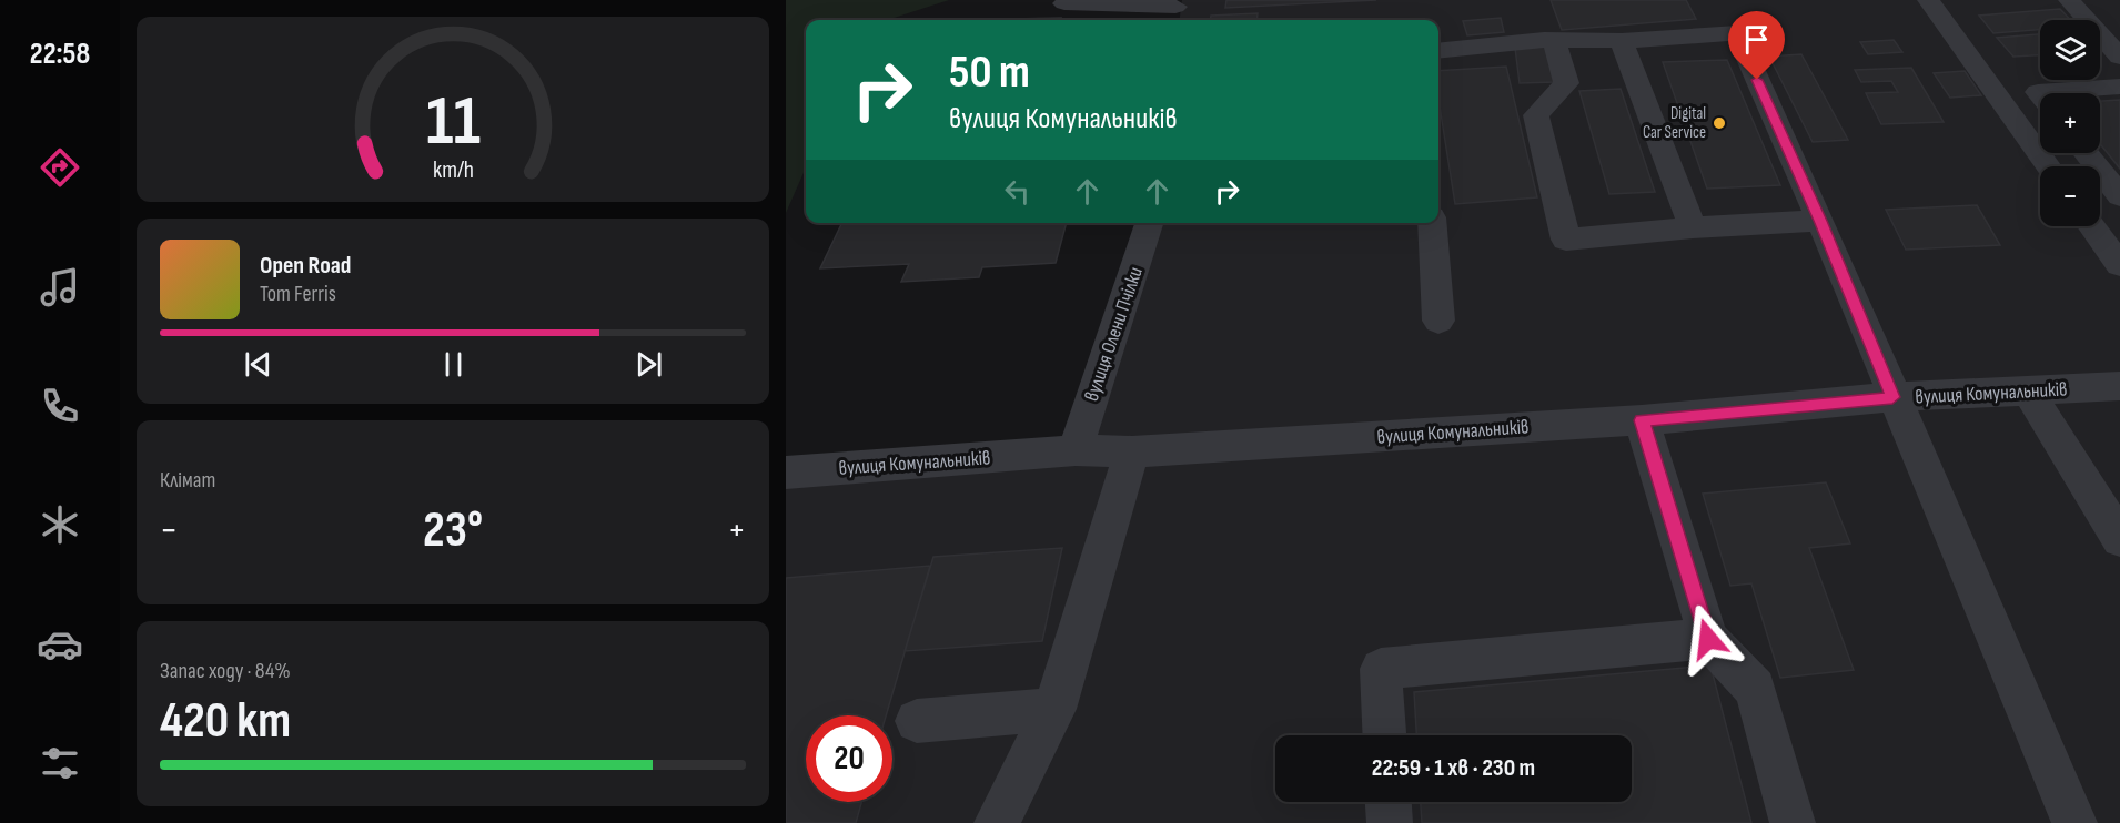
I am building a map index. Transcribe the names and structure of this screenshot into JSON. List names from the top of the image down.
{
  "streets": {
    "street": ["вулиця Олени Пчілки", "вулиця Комунальників"]
  },
  "crossings": [
    ["вулиця Олени Пчілки", "вулиця Комунальників"]
  ],
  "places": ["Digital Car Service"],
  "page": {
    "tabs": "22:58",
    "map_buttons": ["+", "−"],
    "turn": ["50 m", "вулиця Комунальників"],
    "song": ["Open Road", "Tom Ferris"],
    "tile": [
      "Клімат",
      ["Запас ходу · 84%", "420 km"]
    ],
    "heat": ["−", "23°", "+"],
    "limit": "20",
    "trip": "22:59 · 1 хв · 230 m",
    "gauge": ["11", "km/h"]
  }
}
